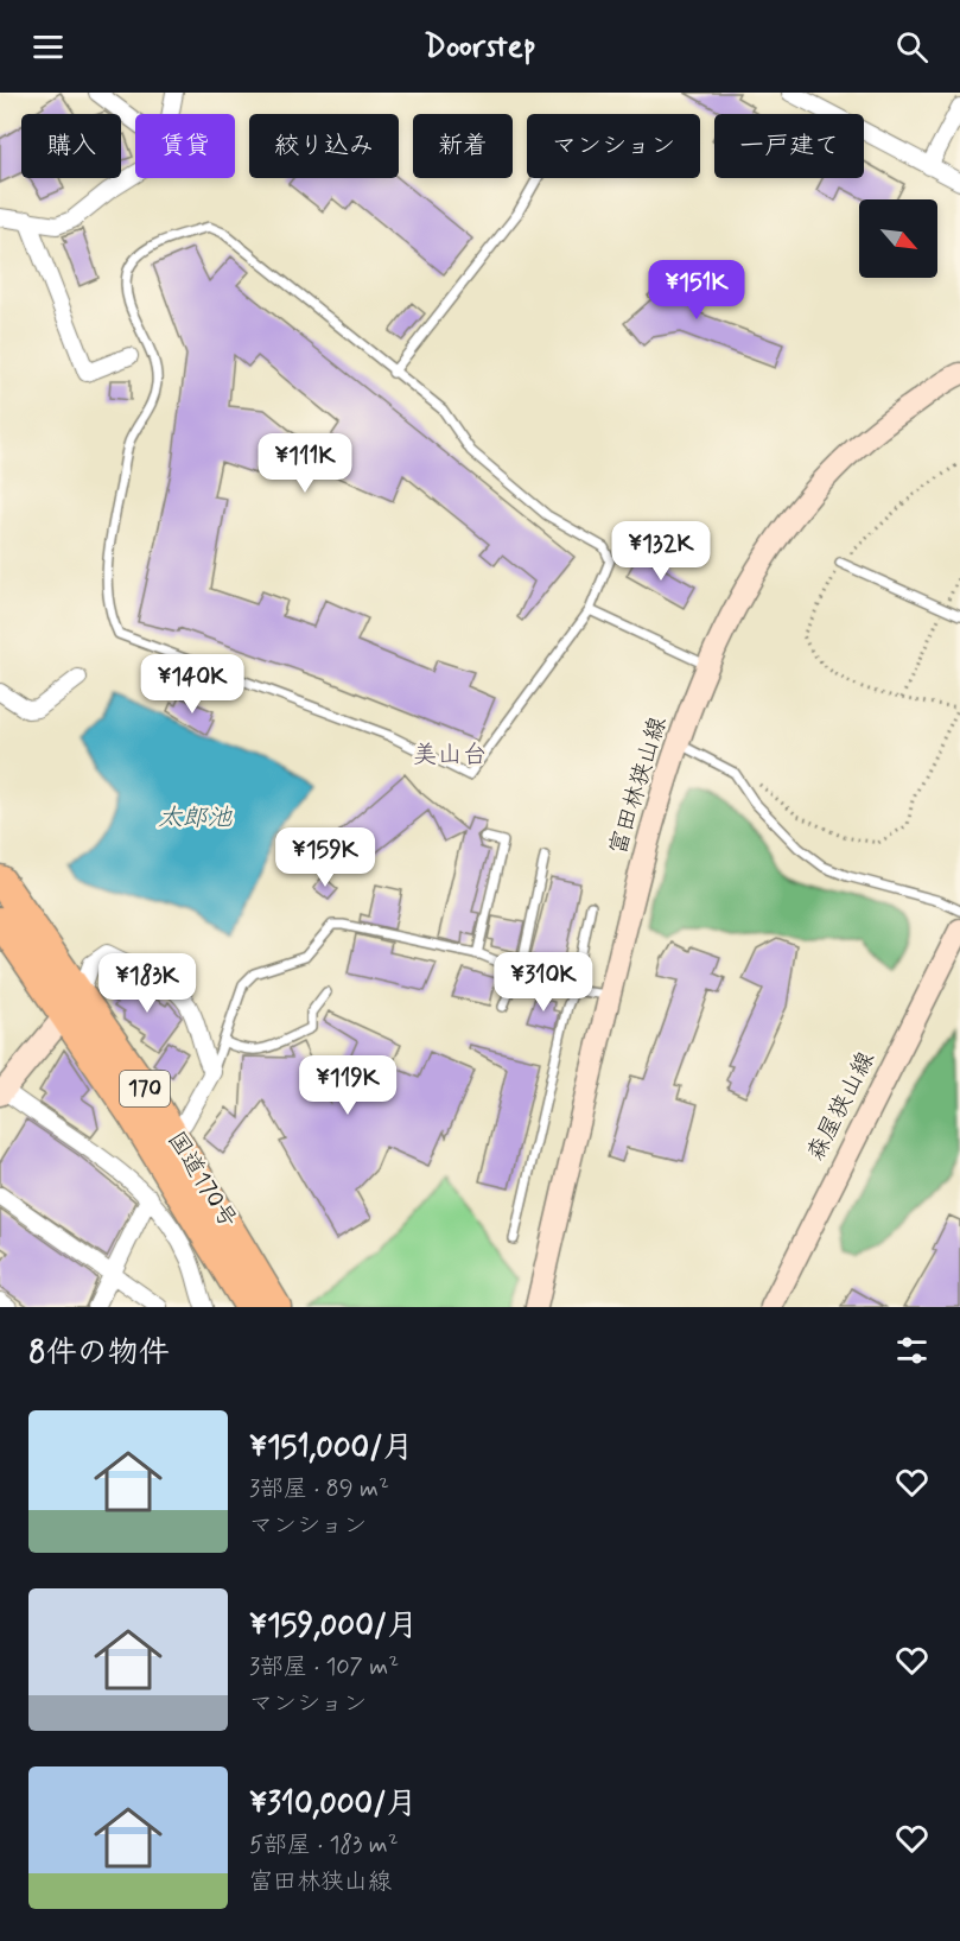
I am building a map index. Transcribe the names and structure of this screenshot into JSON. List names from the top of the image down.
{
  "streets": {
    "highway": ["170", "国道170号"],
    "main road": ["富田林狭山線", "森屋狭山線"]
  },
  "districts": ["美山台"],
  "water": ["太郎池"],
  "north": "bottom right",
  "page": {
    "header": "Doorstep",
    "chip": [
      "購入",
      "賃貸",
      "絞り込み",
      "新着",
      "マンション",
      "一戸建て"
    ],
    "price": [
      "¥151K",
      "¥111K",
      "¥132K",
      "¥140K",
      "¥159K",
      "¥310K",
      "¥183K",
      "¥119K"
    ],
    "heading": "8件の物件",
    "list": [
      {
        "name": "¥151,000/月",
        "note": "3部屋 · 89 m² · マンション"
      },
      {
        "name": "¥159,000/月",
        "note": "3部屋 · 107 m² · マンション"
      },
      {
        "name": "¥310,000/月",
        "note": "5部屋 · 183 m² · 富田林狭山線"
      }
    ]
  }
}
